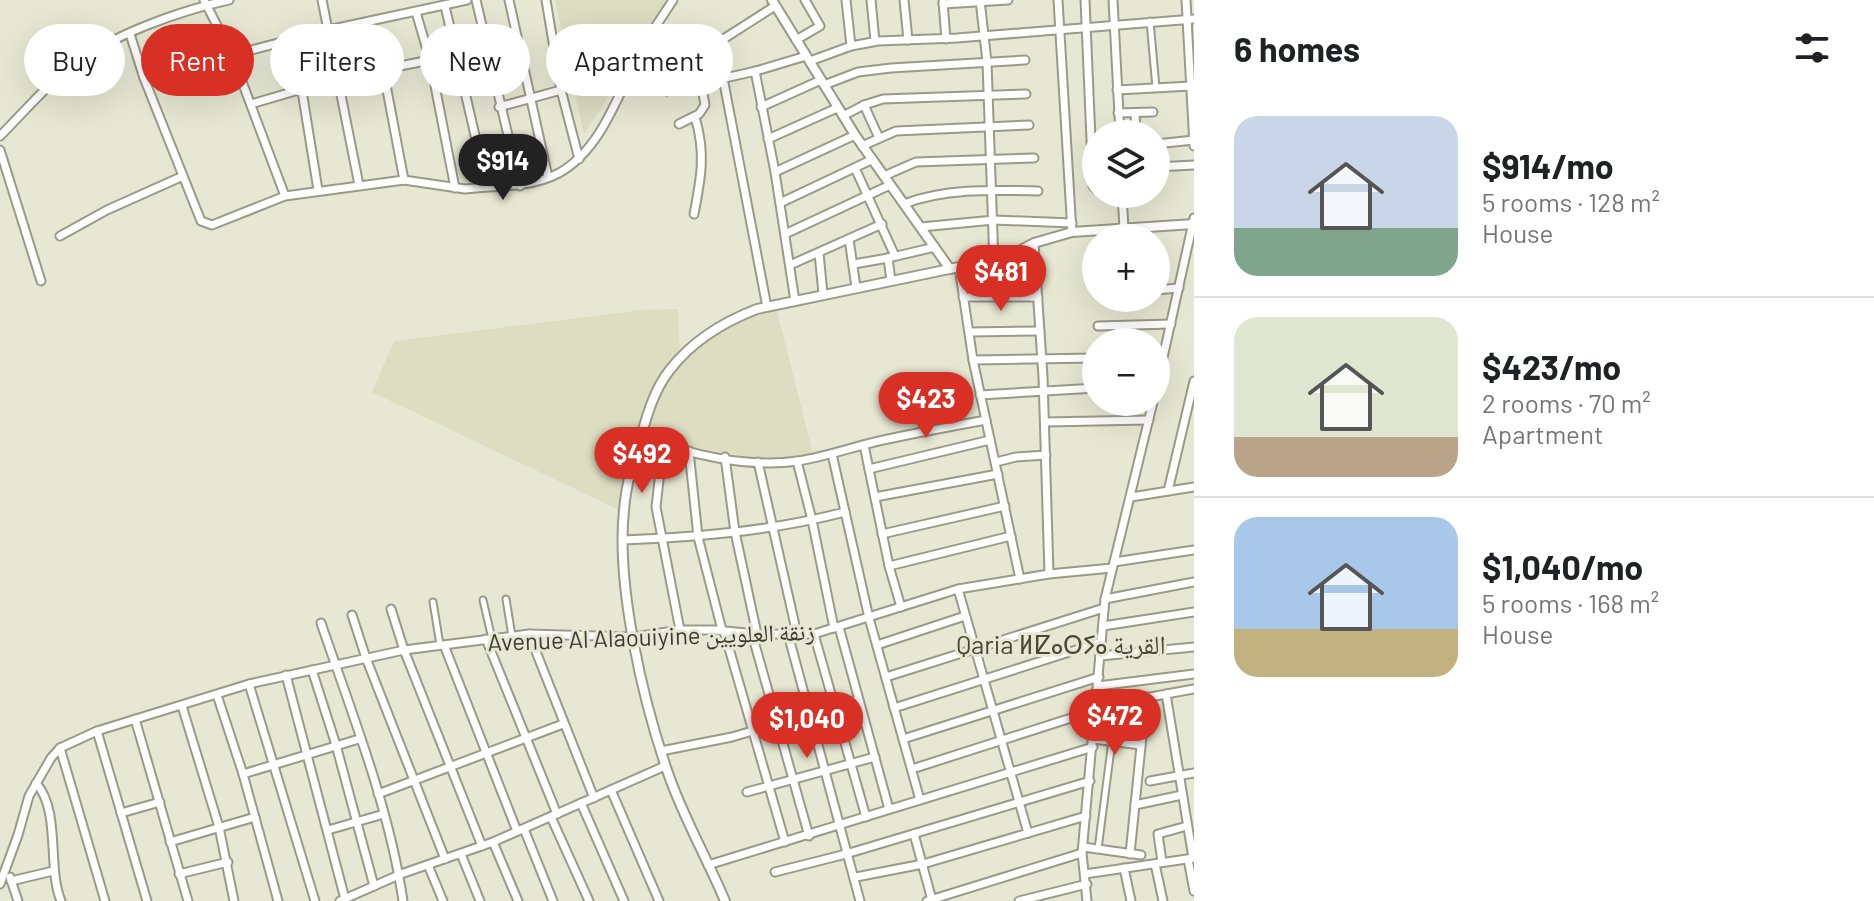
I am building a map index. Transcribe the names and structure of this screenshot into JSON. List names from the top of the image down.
{
  "streets": {
    "street": ["Avenue Al Alaouiyine زنقة العلويين"]
  },
  "districts": ["Qaria ⵍⵇⴰⵔⵢⴰ القرية"],
  "page": {
    "heading": "6 homes",
    "chip": [
      "Buy",
      "Rent",
      "Filters",
      "New",
      "Apartment"
    ],
    "list": [
      {
        "name": "$914/mo",
        "note": "5 rooms · 128 m² · House"
      },
      {
        "name": "$423/mo",
        "note": "2 rooms · 70 m² · Apartment"
      },
      {
        "name": "$1,040/mo",
        "note": "5 rooms · 168 m² · House"
      }
    ],
    "map_buttons": ["+", "−"],
    "price": [
      "$914",
      "$481",
      "$423",
      "$492",
      "$472",
      "$1,040"
    ]
  }
}
